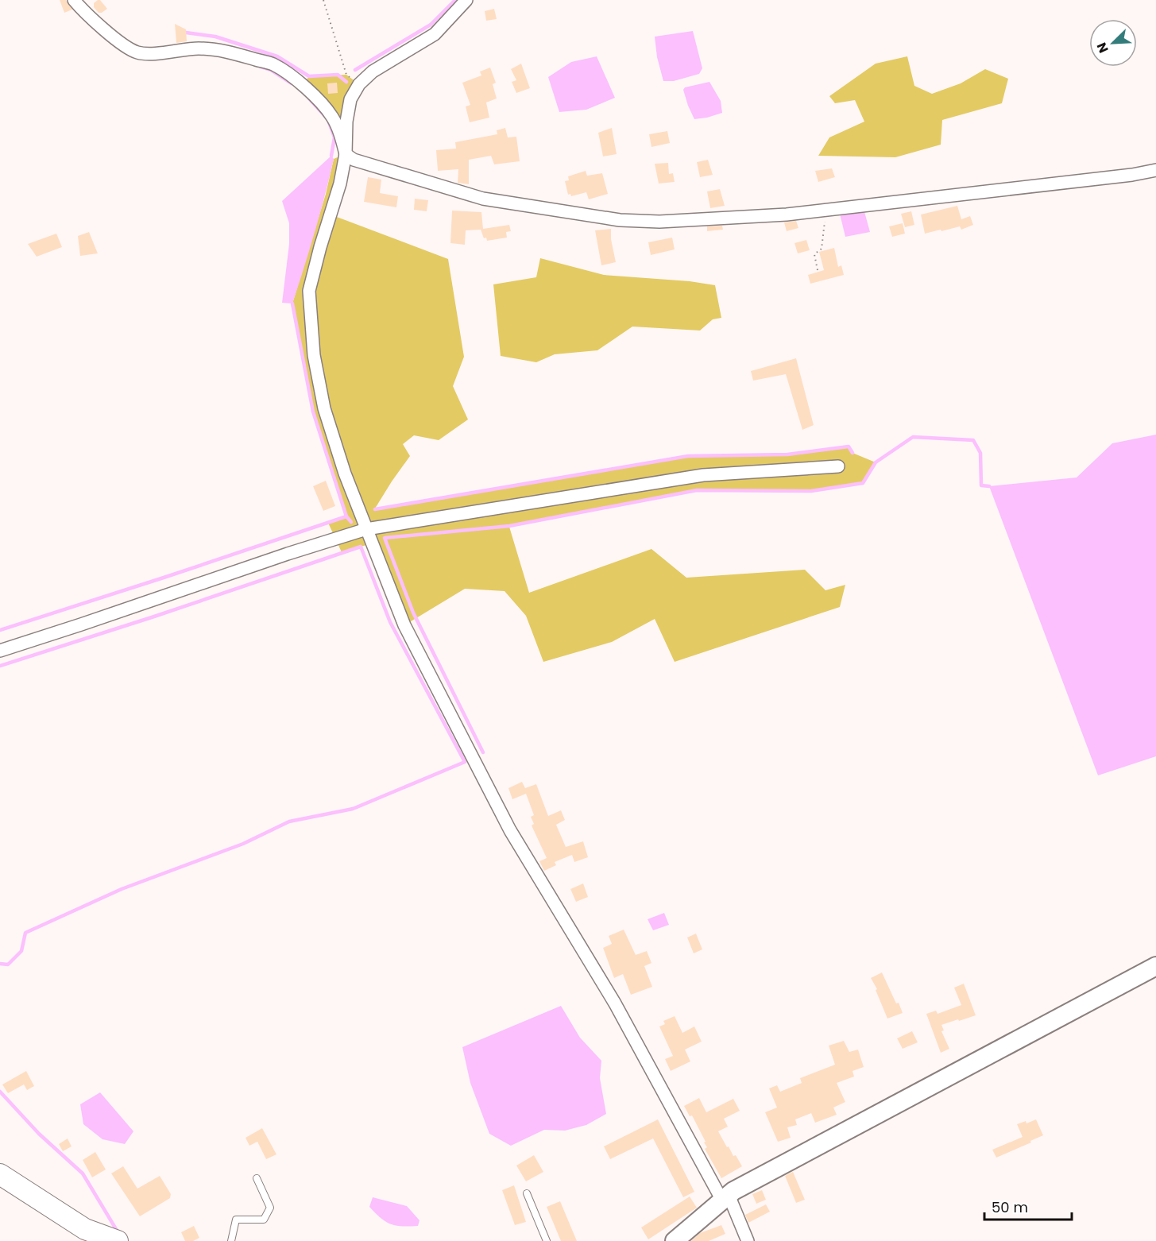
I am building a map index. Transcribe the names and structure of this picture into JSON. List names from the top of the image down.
{
  "scale_bar": "50 m",
  "north": "bottom left"
}
